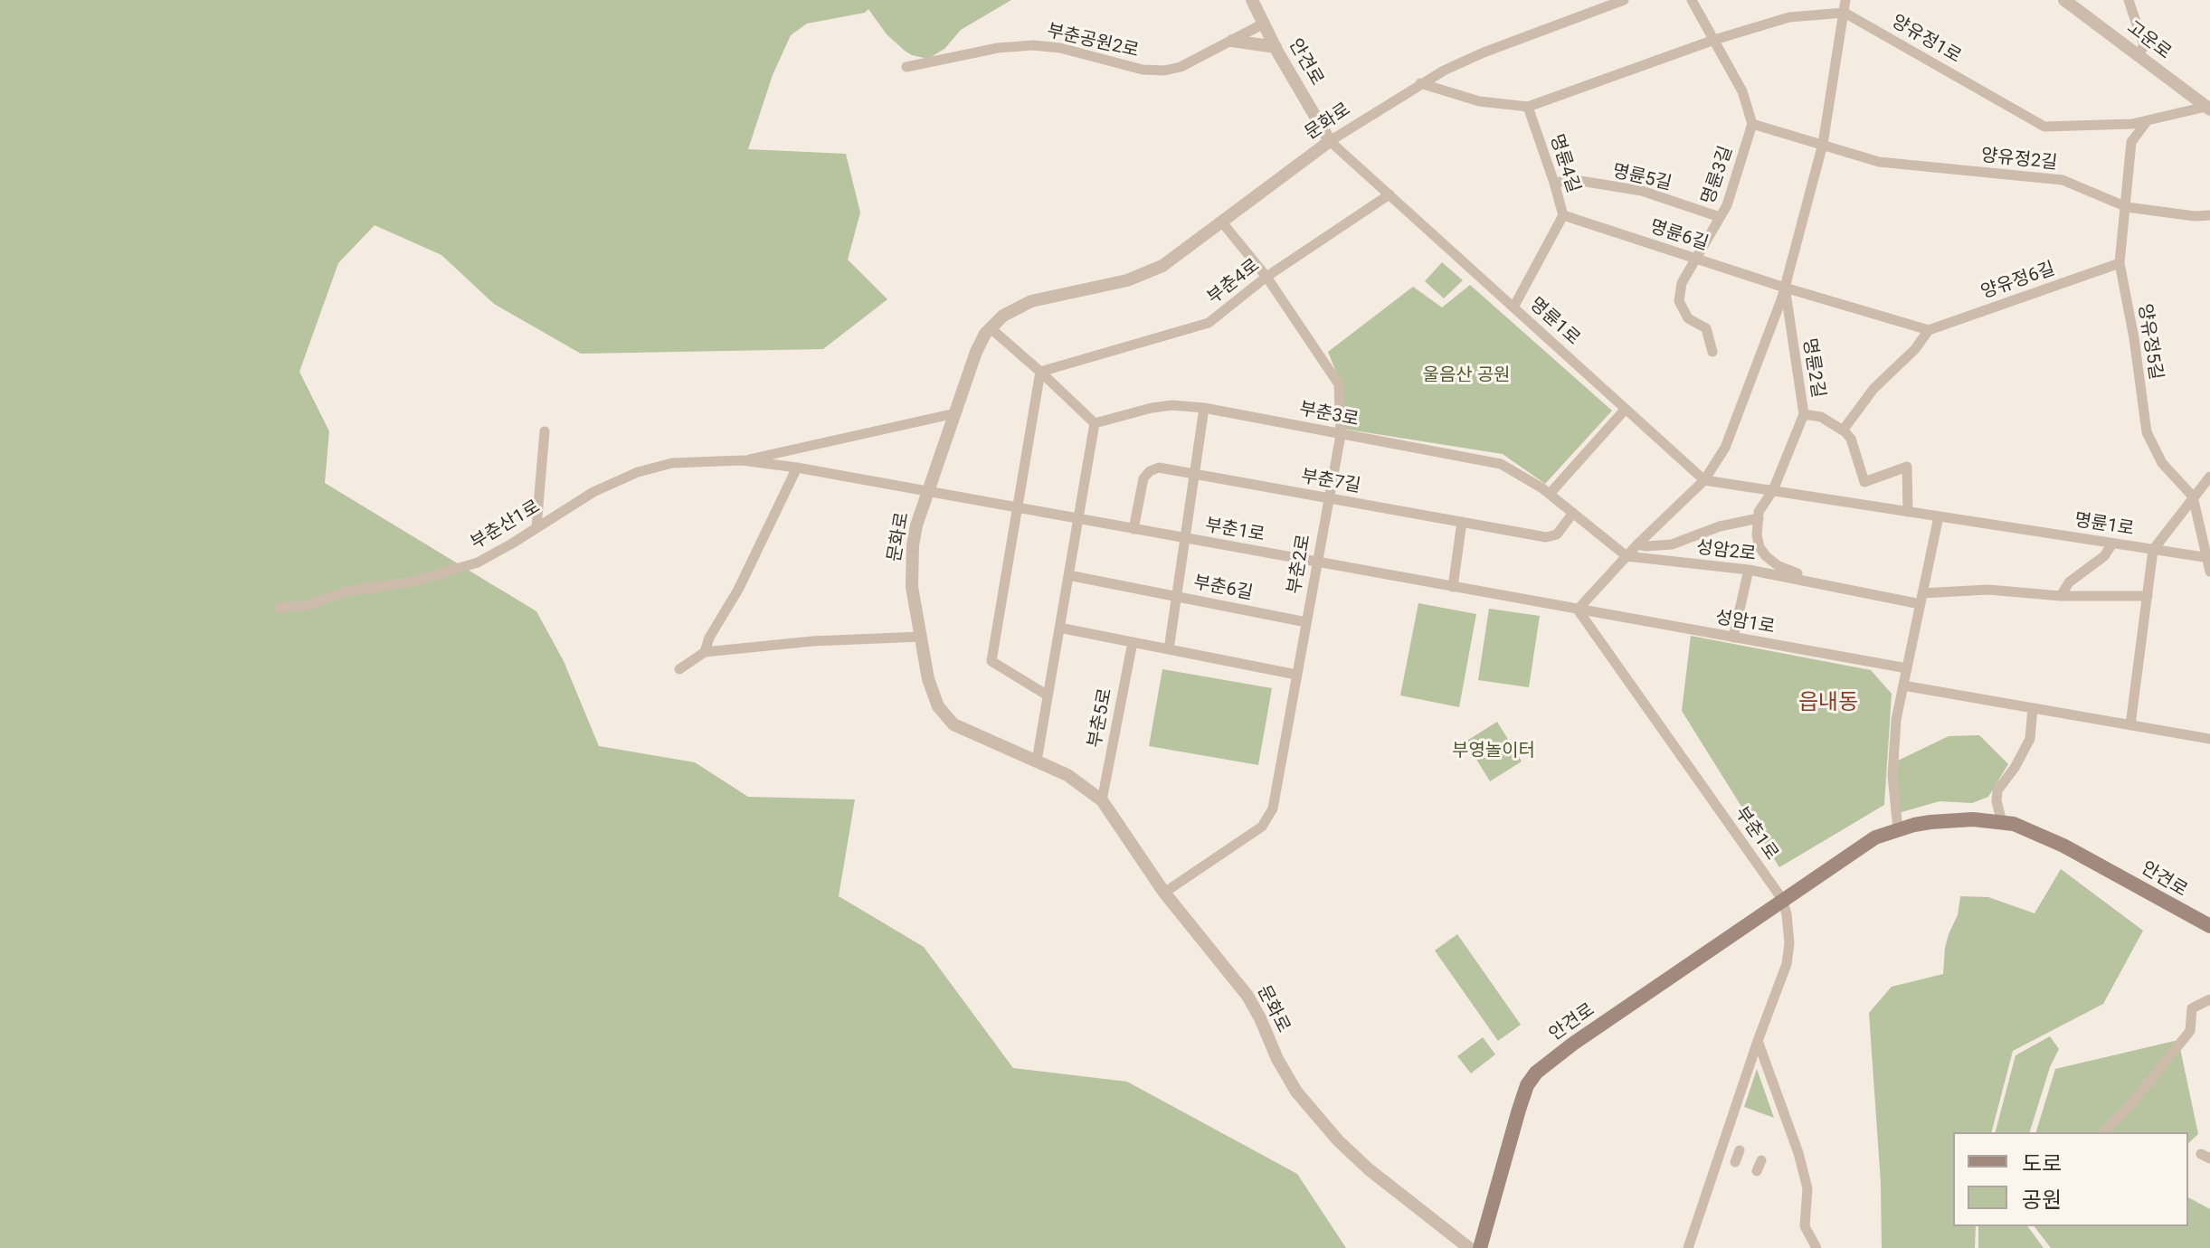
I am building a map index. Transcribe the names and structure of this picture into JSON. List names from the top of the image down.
{
  "streets": {
    "main road": ["안견로"],
    "street": [
      "양유정1로",
      "고운로",
      "부춘공원2로",
      "문화로",
      "양유정2길",
      "명륜4길",
      "명륜3길",
      "명륜5길",
      "명륜6길",
      "양유정6길",
      "부춘4로",
      "명륜1로",
      "양유정5길",
      "명륜2길",
      "부춘3로",
      "부춘7길",
      "부춘산1로",
      "부춘1로",
      "성암2로",
      "부춘2로",
      "부춘6길",
      "성암1로",
      "부춘5로"
    ]
  },
  "crossings": [
    ["양유정1로", "고운로"],
    ["양유정1로", "양유정5길"],
    ["양유정1로", "명륜2길"],
    ["부춘공원2로", "안견로"],
    ["안견로", "문화로"],
    ["안견로", "명륜1로"],
    ["안견로", "부춘1로"],
    ["문화로", "명륜1로"],
    ["문화로", "부춘산1로"],
    ["문화로", "부춘1로"],
    ["문화로", "부춘2로"],
    ["문화로", "부춘5로"],
    ["양유정2길", "양유정5길"],
    ["양유정2길", "명륜2길"],
    ["명륜4길", "명륜5길"],
    ["명륜4길", "명륜6길"],
    ["명륜4길", "명륜1로"],
    ["명륜3길", "명륜5길"],
    ["명륜3길", "명륜6길"],
    ["명륜6길", "명륜2길"],
    ["양유정6길", "양유정5길"],
    ["부춘4로", "명륜1로"],
    ["부춘4로", "부춘2로"],
    ["명륜1로", "양유정5길"],
    ["명륜1로", "명륜2길"],
    ["부춘3로", "부춘7길"],
    ["부춘3로", "성암2로"],
    ["부춘3로", "부춘2로"],
    ["부춘7길", "부춘1로"],
    ["부춘7길", "부춘2로"],
    ["부춘산1로", "부춘1로"],
    ["부춘1로", "부춘2로"],
    ["부춘1로", "부춘6길"],
    ["부춘1로", "성암1로"],
    ["부춘2로", "부춘6길"]
  ],
  "districts": ["읍내동"],
  "parks": ["울음산 공원", "부영놀이터"],
  "legend": ["도로", "공원"]
}
